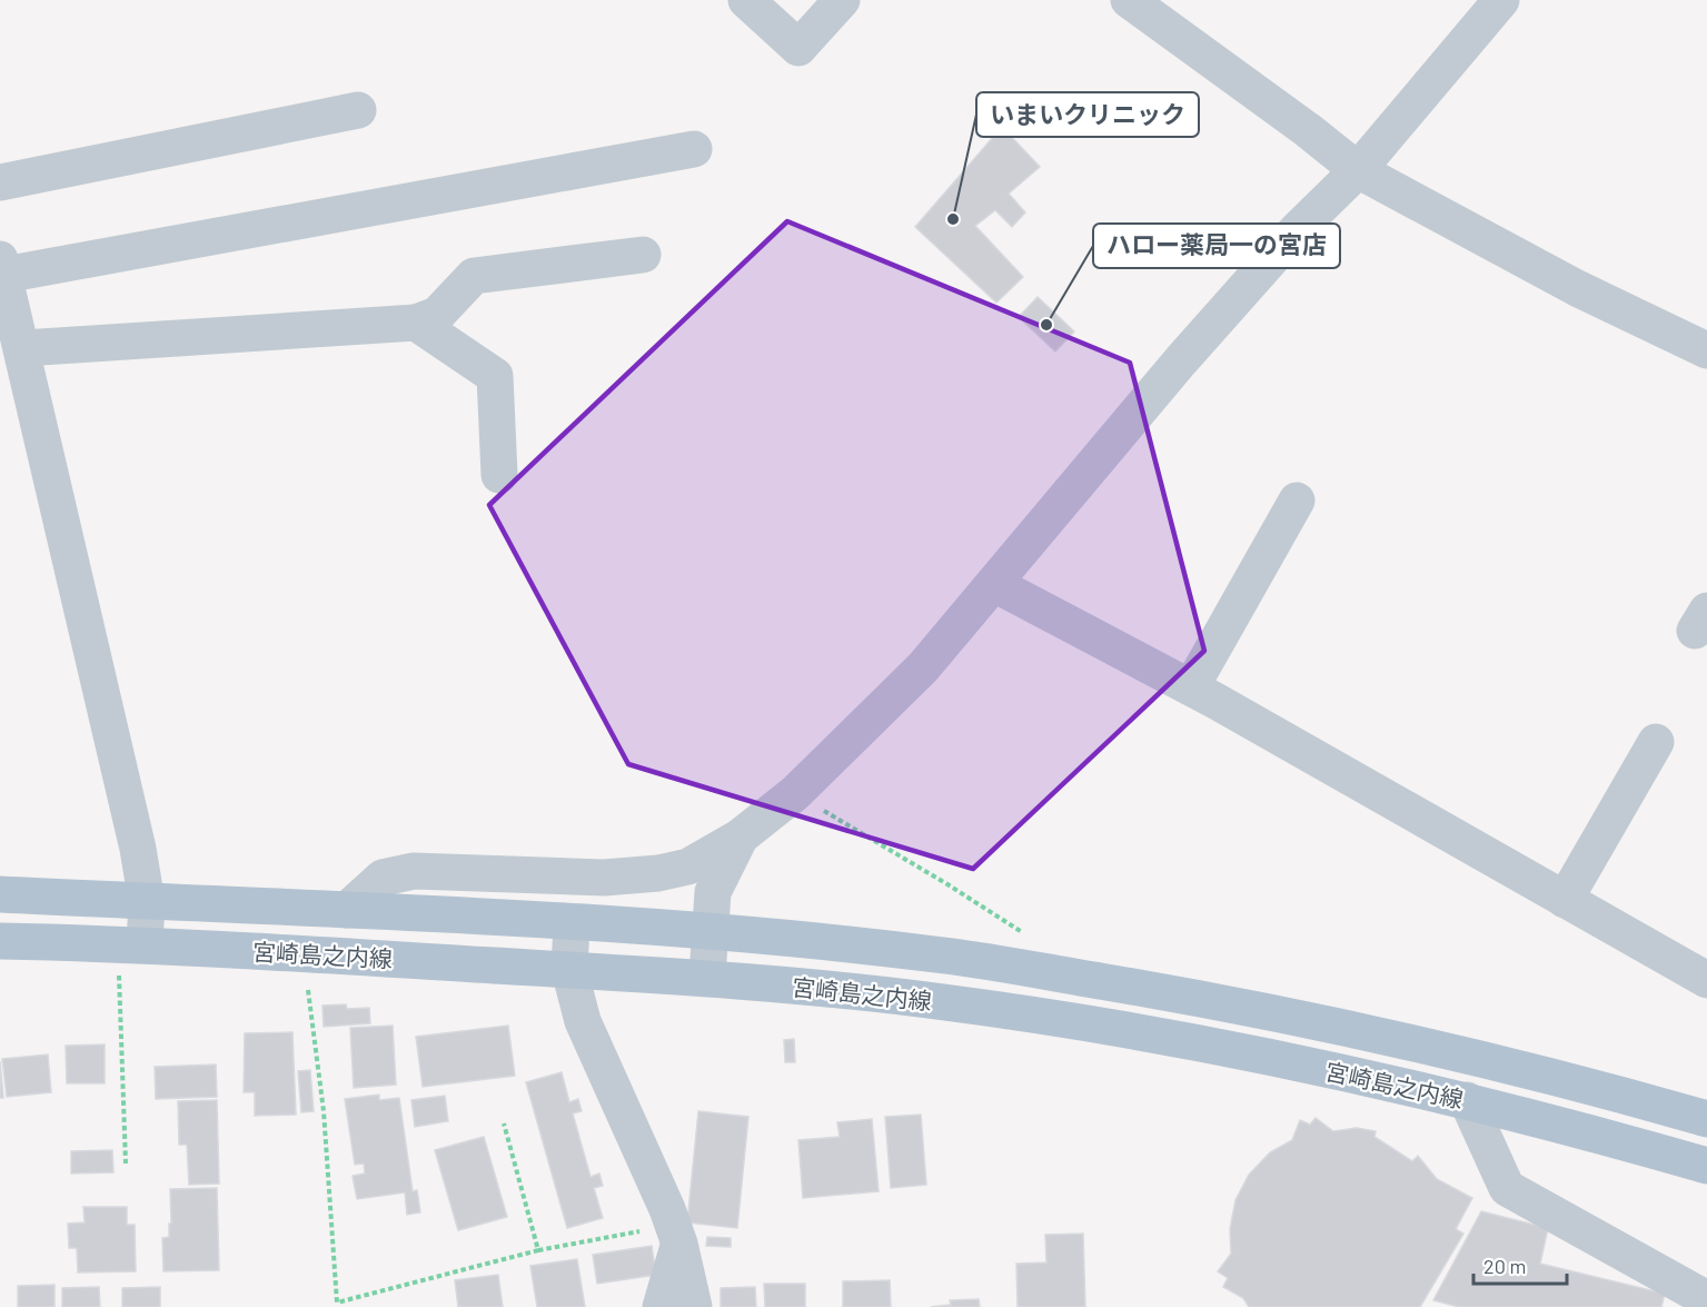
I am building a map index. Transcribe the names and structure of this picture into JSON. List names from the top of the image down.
{
  "streets": {
    "main road": ["宮崎島之内線"]
  },
  "places": ["いまいクリニック", "ハロー薬局一の宮店"],
  "scale_bar": "20 m"
}
